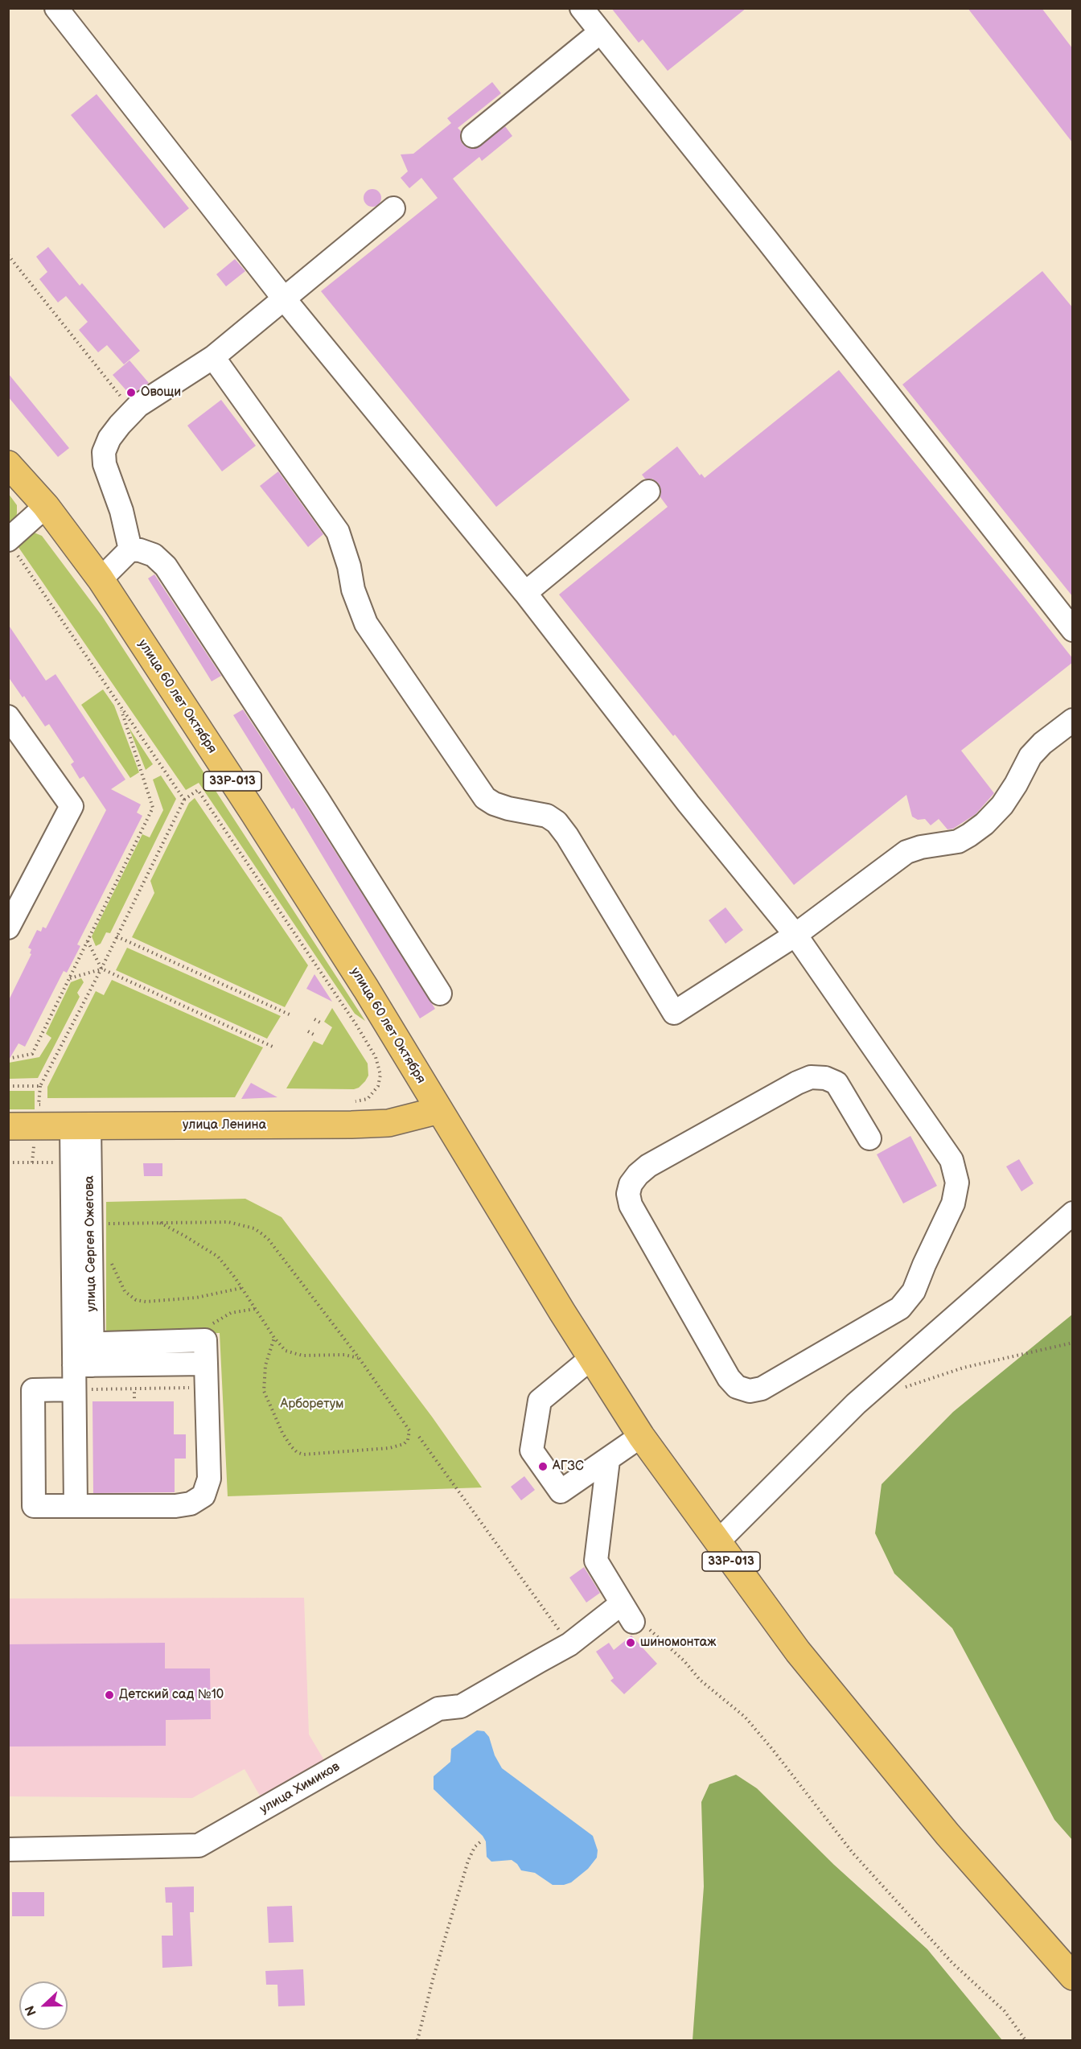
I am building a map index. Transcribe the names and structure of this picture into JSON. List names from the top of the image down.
{
  "streets": {
    "main road": ["улица 60 лет Октября", "33Р-013", "улица Ленина"],
    "street": ["улица Сергея Ожегова", "улица Химиков"]
  },
  "crossings": [
    ["улица 60 лет Октября", "33Р-013"],
    ["улица 60 лет Октября", "улица Ленина"],
    ["33Р-013", "улица Ленина"],
    ["улица Ленина", "улица Сергея Ожегова"]
  ],
  "parks": ["Арборетум"],
  "places": [
    "Овощи",
    "АГЗС",
    "шиномонтаж",
    "Детский сад №10"
  ],
  "north": "left"
}
